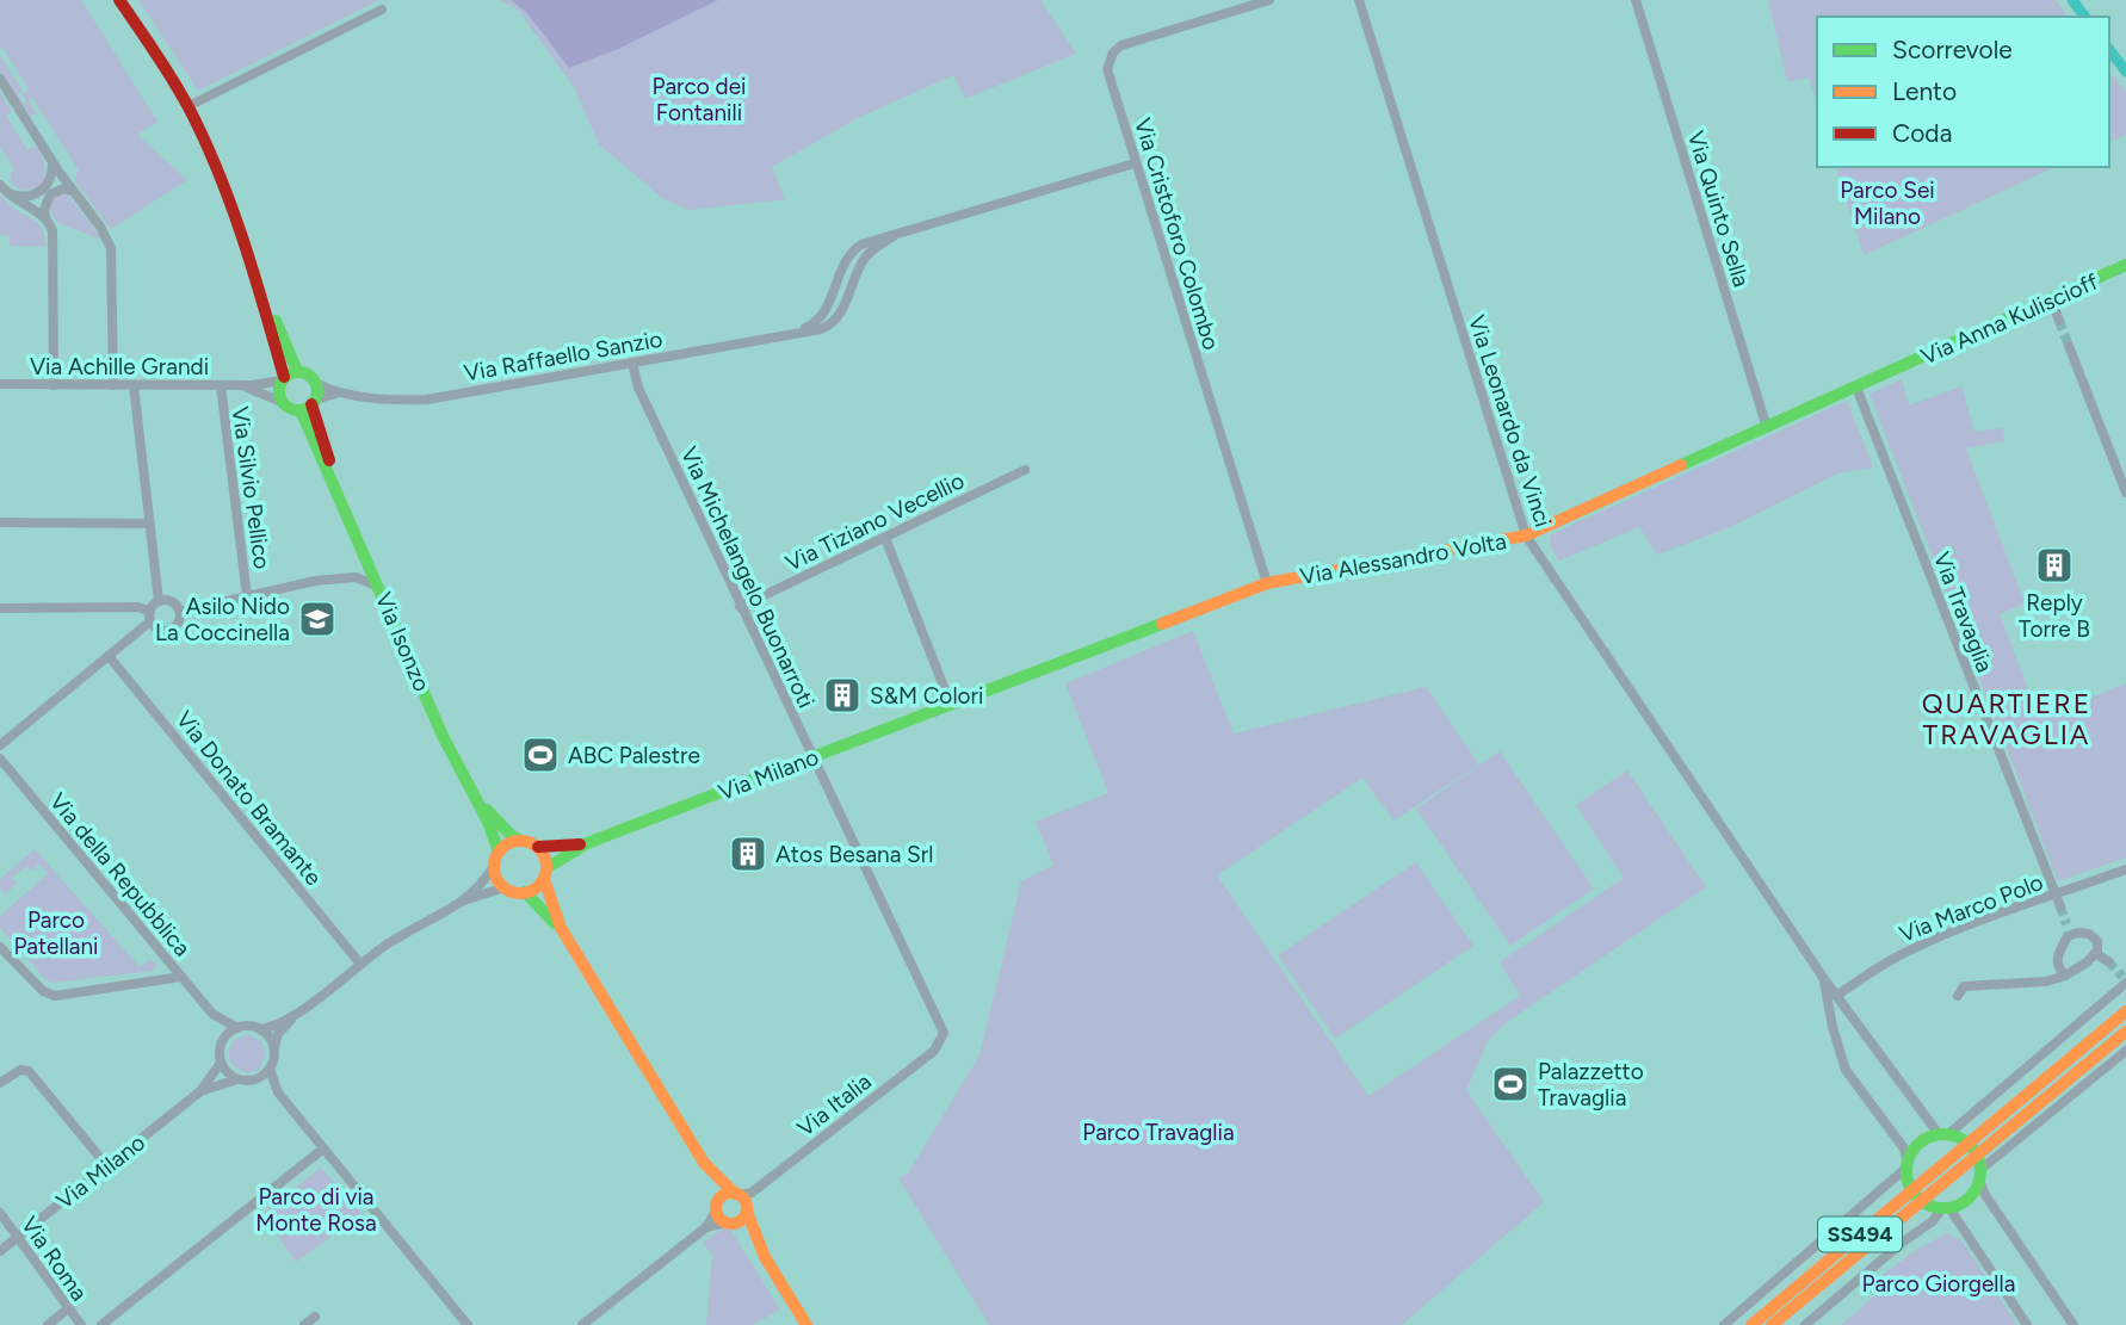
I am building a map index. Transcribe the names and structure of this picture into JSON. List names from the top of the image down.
{
  "streets": {
    "street": [
      "Via Quinto Sella",
      "Via Cristoforo Colombo",
      "Via Anna Kuliscioff",
      "Via Raffaello Sanzio",
      "Via Achille Grandi",
      "Via Leonardo da Vinci",
      "Via Silvio Pellico",
      "Via Tiziano Vecellio",
      "Via Alessandro Volta",
      "Via Michelangelo Buonarroti",
      "Via Travaglia",
      "Via Isonzo",
      "Via Milano",
      "Via Donato Bramante",
      "Via della Repubblica",
      "Via Marco Polo",
      "Via Italia",
      "SS494",
      "Via Roma"
    ]
  },
  "crossings": [
    ["Via Quinto Sella", "Via Alessandro Volta"],
    ["Via Cristoforo Colombo", "Via Alessandro Volta"],
    ["Via Anna Kuliscioff", "Via Alessandro Volta"],
    ["Via Raffaello Sanzio", "Via Achille Grandi"],
    ["Via Raffaello Sanzio", "Via Michelangelo Buonarroti"],
    ["Via Raffaello Sanzio", "Via Isonzo"],
    ["Via Achille Grandi", "Via Silvio Pellico"],
    ["Via Achille Grandi", "Via Isonzo"],
    ["Via Leonardo da Vinci", "Via Alessandro Volta"],
    ["Via Leonardo da Vinci", "Via Marco Polo"],
    ["Via Tiziano Vecellio", "Via Michelangelo Buonarroti"],
    ["Via Alessandro Volta", "Via Travaglia"],
    ["Via Alessandro Volta", "Via Milano"],
    ["Via Michelangelo Buonarroti", "Via Milano"],
    ["Via Michelangelo Buonarroti", "Via Italia"],
    ["Via Travaglia", "Via Marco Polo"],
    ["Via Isonzo", "Via Milano"],
    ["Via Milano", "Via della Repubblica"],
    ["Via Milano", "Via Roma"]
  ],
  "districts": ["QUARTIERE TRAVAGLIA"],
  "parks": [
    "Parco dei Fontanili",
    "Parco Sei Milano",
    "Parco Patellani",
    "Parco Travaglia",
    "Parco di via Monte Rosa",
    "Parco Giorgella"
  ],
  "places": {
    "building": ["Reply Torre B", "S&M Colori", "Atos Besana Srl"],
    "school or university": ["Asilo Nido La Coccinella"],
    "sports": ["ABC Palestre", "Palazzetto Travaglia"]
  },
  "legend": ["Scorrevole", "Lento", "Coda"]
}
